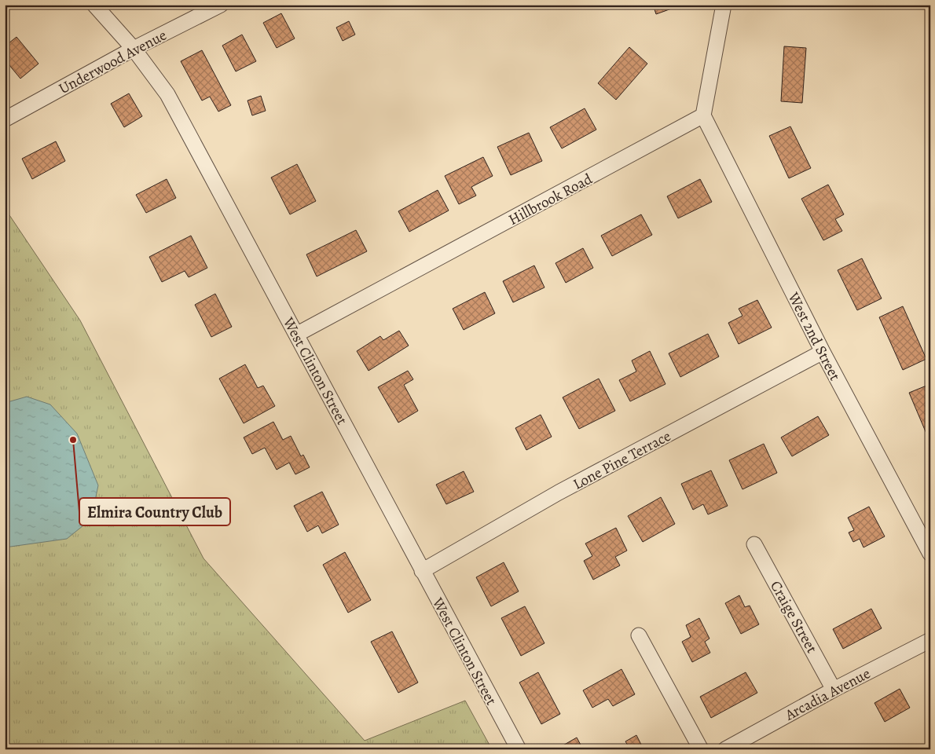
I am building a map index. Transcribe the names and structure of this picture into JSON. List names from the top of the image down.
{
  "streets": {
    "street": [
      "Underwood Avenue",
      "Hillbrook Road",
      "West 2nd Street",
      "West Clinton Street",
      "Lone Pine Terrace",
      "Craige Street",
      "Arcadia Avenue"
    ]
  },
  "crossings": [
    ["Underwood Avenue", "West Clinton Street"],
    ["Hillbrook Road", "West 2nd Street"],
    ["Hillbrook Road", "West Clinton Street"],
    ["West 2nd Street", "Lone Pine Terrace"],
    ["West Clinton Street", "Lone Pine Terrace"],
    ["Craige Street", "Arcadia Avenue"]
  ],
  "places": ["Elmira Country Club"]
}
